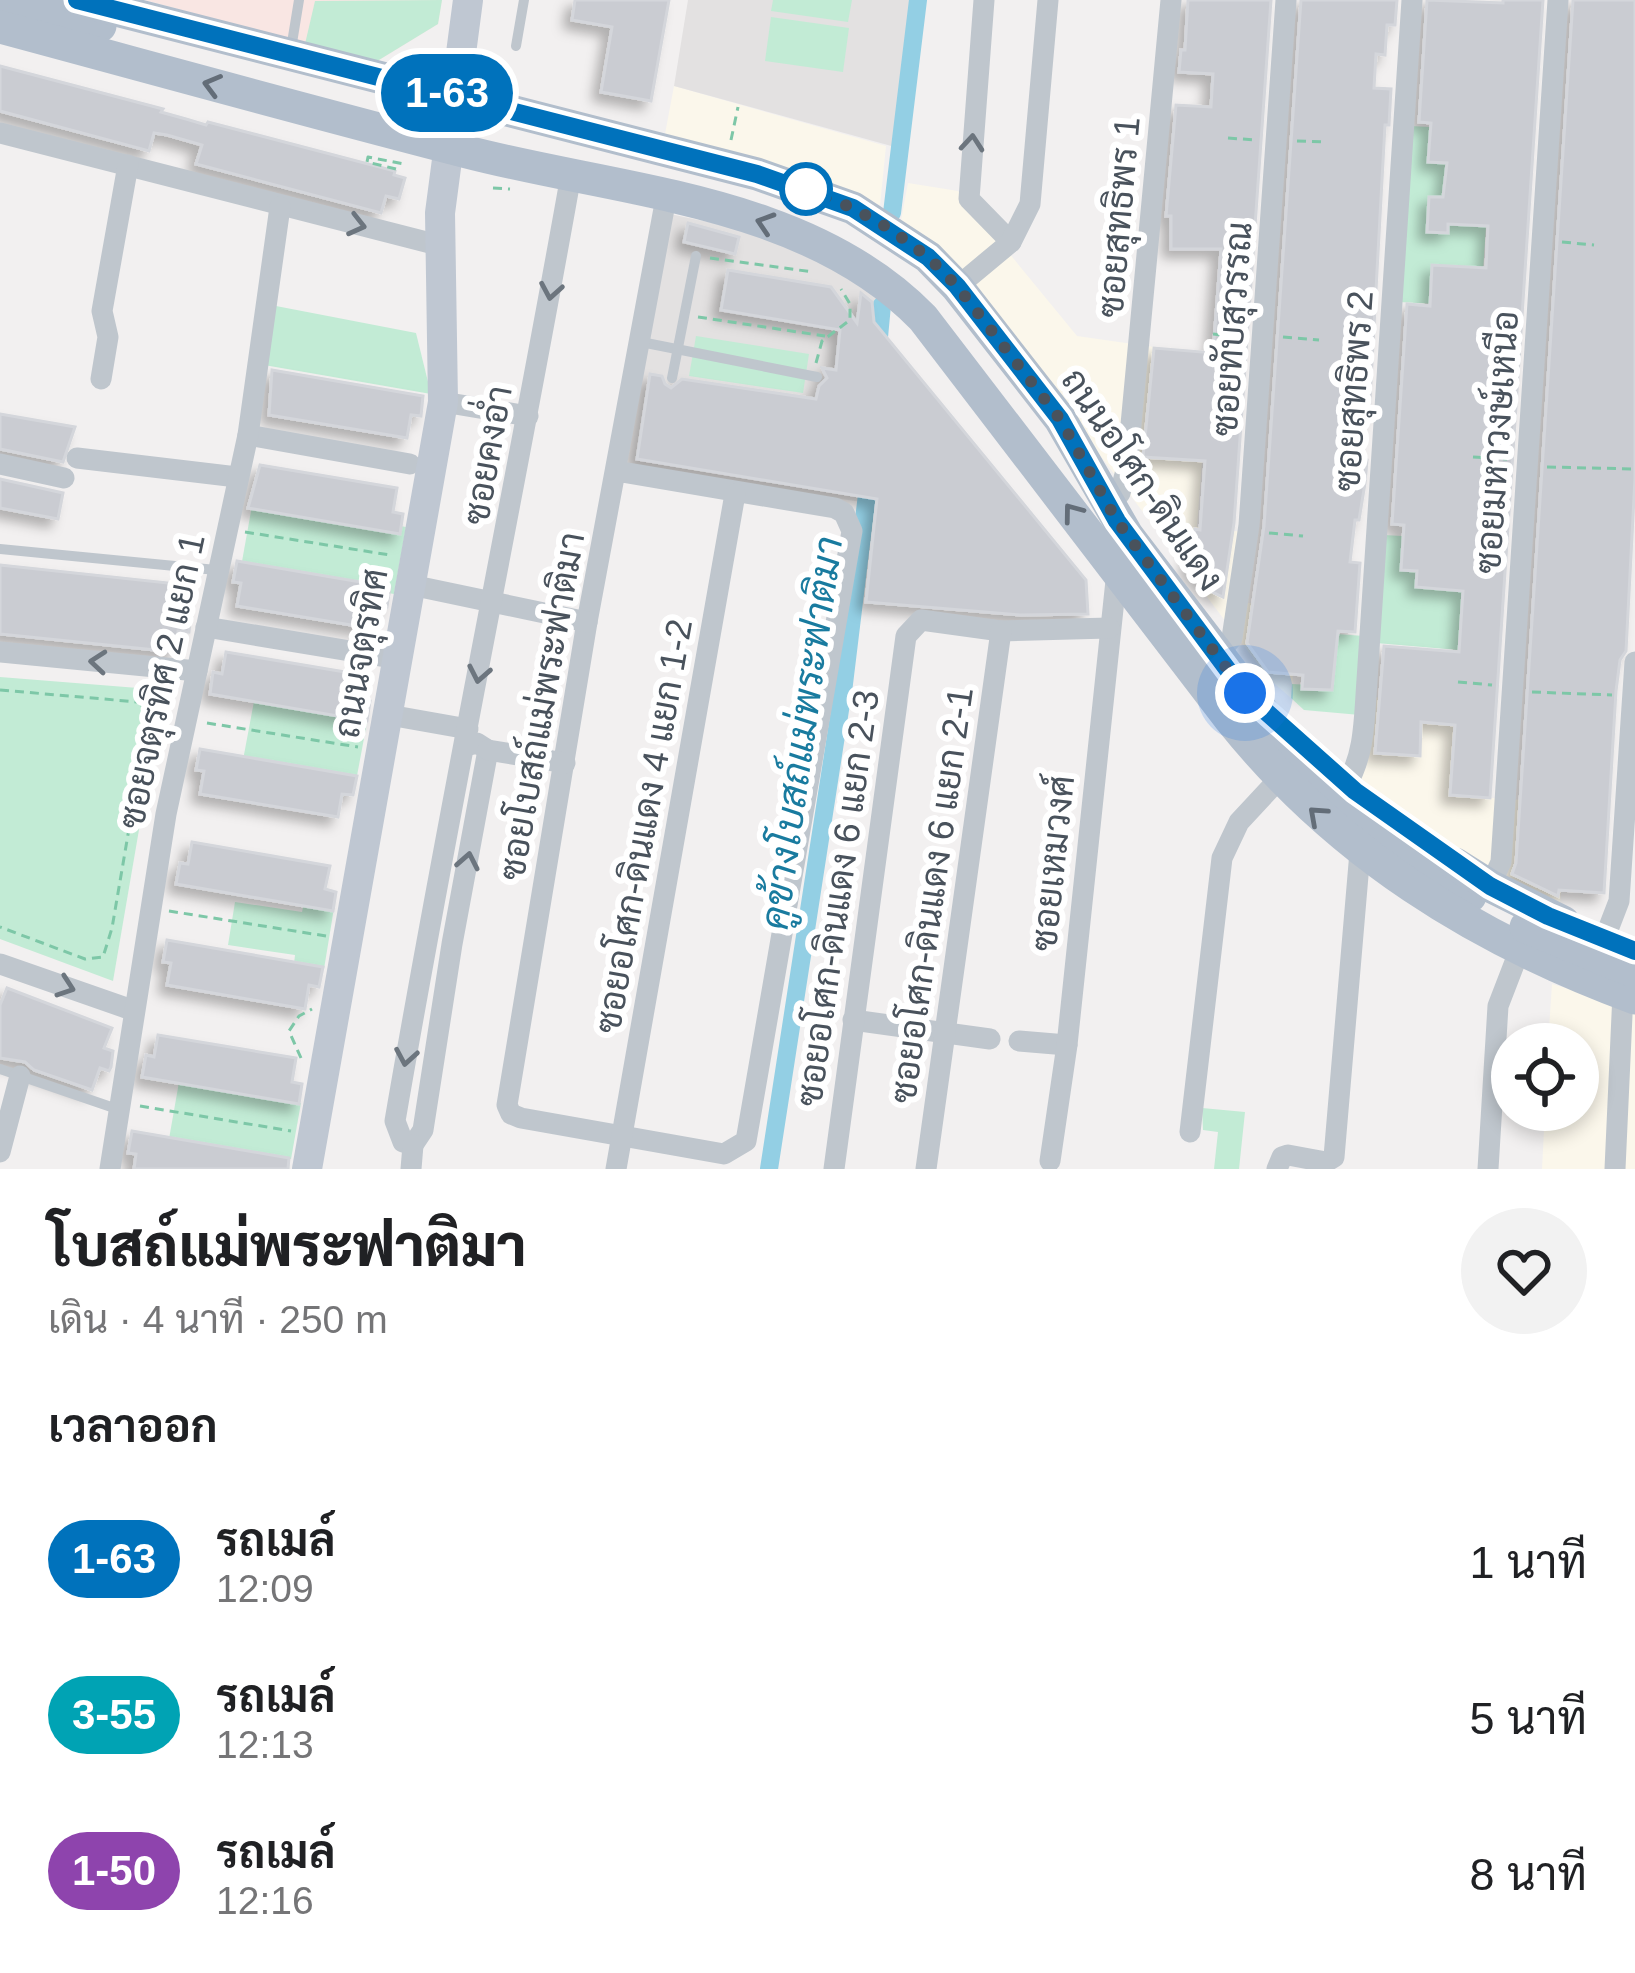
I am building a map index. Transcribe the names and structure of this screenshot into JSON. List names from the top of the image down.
{
  "streets": {
    "main road": ["ถนนอโศก-ดินแดง"],
    "street": [
      "ซอยสุทธิพร 1",
      "ซอยทับสุวรรณ",
      "ซอยสุทธิพร 2",
      "ซอยมหาวงษ์เหนือ",
      "ซอยคงอ่ำ",
      "ถนนจตุรทิศ",
      "ซอยจตุรทิศ 2 แยก 1",
      "ซอยโบสถ์แม่พระฟาติมา",
      "ซอยอโศก-ดินแดง 4 แยก 1-2",
      "ซอยเหมวงศ์",
      "ซอยอโศก-ดินแดง 6 แยก 2-1",
      "ซอยอโศก-ดินแดง 6 แยก 2-3"
    ]
  },
  "crossings": [
    ["ซอยสุทธิพร 1", "ถนนอโศก-ดินแดง"],
    ["ซอยทับสุวรรณ", "ถนนอโศก-ดินแดง"],
    ["ซอยสุทธิพร 2", "ถนนอโศก-ดินแดง"],
    ["ซอยมหาวงษ์เหนือ", "ถนนอโศก-ดินแดง"],
    ["ซอยคงอ่ำ", "ถนนอโศก-ดินแดง"],
    ["ถนนอโศก-ดินแดง", "ถนนจตุรทิศ"],
    ["ถนนอโศก-ดินแดง", "ซอยโบสถ์แม่พระฟาติมา"],
    ["ถนนอโศก-ดินแดง", "ซอยเหมวงศ์"],
    ["ซอยโบสถ์แม่พระฟาติมา", "ซอยอโศก-ดินแดง 4 แยก 1-2"],
    ["ซอยอโศก-ดินแดง 6 แยก 2-1", "ซอยอโศก-ดินแดง 6 แยก 2-3"]
  ],
  "one_way": ["ซอยคงอ่ำ"],
  "water": ["คูข้างโบสถ์แม่พระฟาติมา"],
  "lines": ["bus line 1-63"],
  "page": {
    "on_map": "1-63",
    "heading": [
      ["โบสถ์แม่พระฟาติมา", "เดิน · 4 นาที · 250 m"],
      "เวลาออก"
    ],
    "list": [
      {
        "mark": "1-63",
        "name": "รถเมล์",
        "note": "12:09",
        "value": "1 นาที"
      },
      {
        "mark": "3-55",
        "name": "รถเมล์",
        "note": "12:13",
        "value": "5 นาที"
      },
      {
        "mark": "1-50",
        "name": "รถเมล์",
        "note": "12:16",
        "value": "8 นาที"
      }
    ]
  }
}
